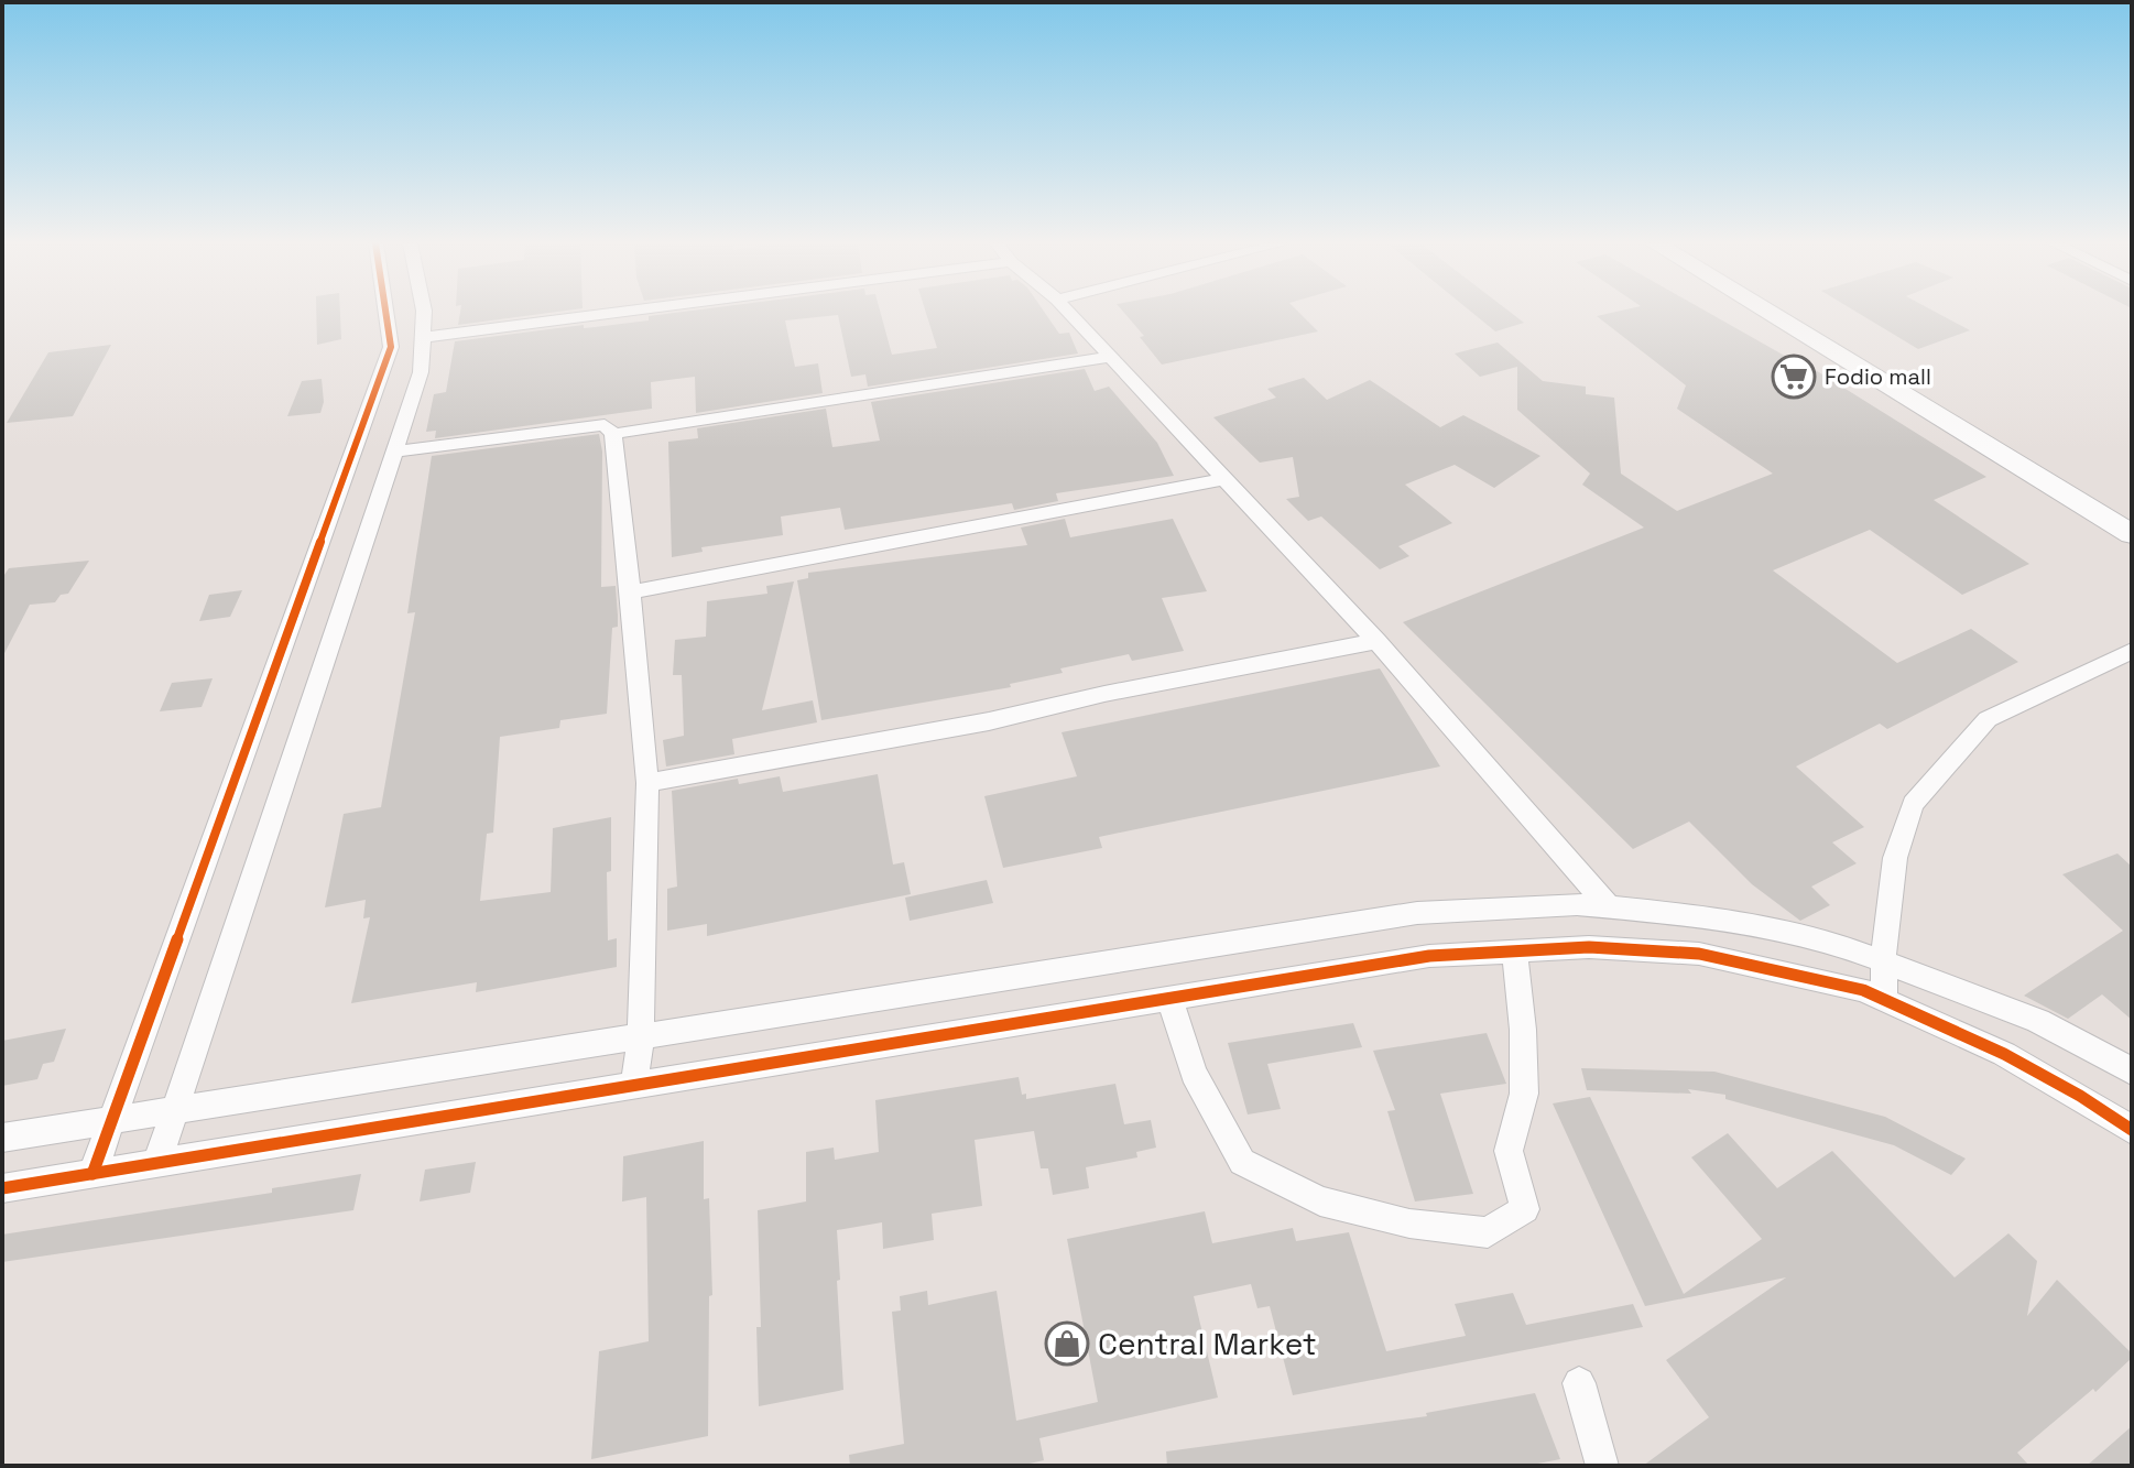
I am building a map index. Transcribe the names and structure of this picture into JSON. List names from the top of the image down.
{
  "places": {
    "supermarket": ["Fodio mall"],
    "shop": ["Central Market"]
  }
}
